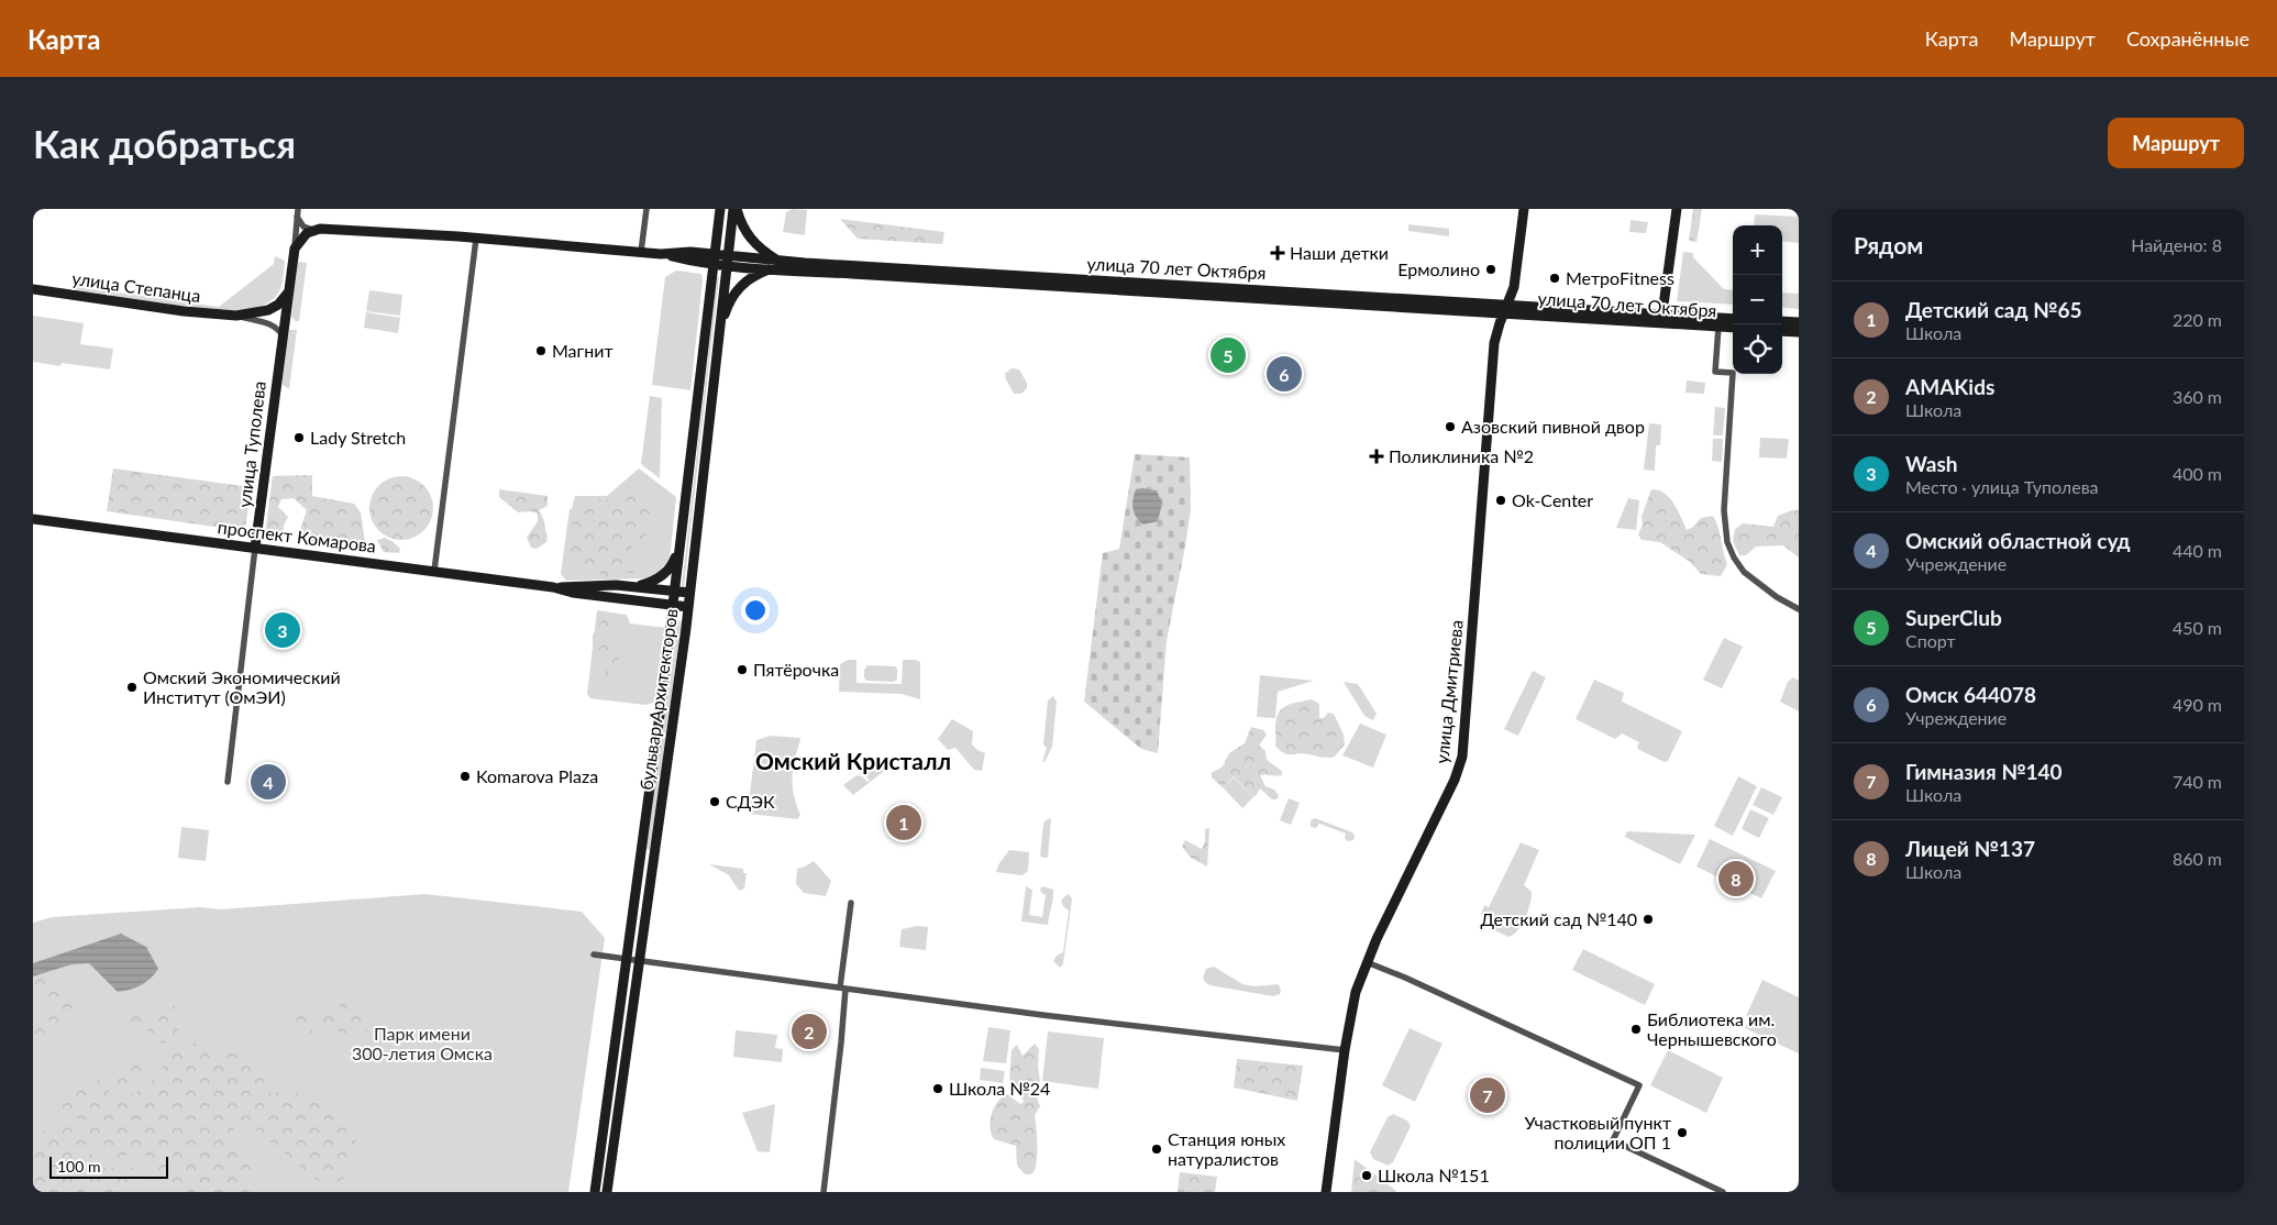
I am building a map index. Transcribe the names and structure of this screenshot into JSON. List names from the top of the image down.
{
  "streets": {
    "main road": [
      "улица 70 лет Октября",
      "улица Степанца",
      "улица Туполева",
      "проспект Комарова",
      "улица Дмитриева",
      "бульвар Архитекторов"
    ]
  },
  "crossings": [
    ["улица 70 лет Октября", "улица Дмитриева"],
    ["улица 70 лет Октября", "бульвар Архитекторов"],
    ["улица Степанца", "улица Туполева"],
    ["улица Туполева", "проспект Комарова"],
    ["проспект Комарова", "бульвар Архитекторов"]
  ],
  "districts": ["Омский Кристалл"],
  "parks": ["Парк имени 300-летия Омска"],
  "places": {
    "health": ["Наши детки", "Поликлиника №2"],
    "other": [
      "Ермолино",
      "МетроFitness",
      "Магнит",
      "Азовский пивной двор",
      "Lady Stretch",
      "Ok-Center",
      "Пятёрочка",
      "Омский Экономический Институт (ОмЭИ)",
      "Komarova Plaza",
      "СДЭК",
      "Детский сад №140",
      "Библиотека им. Чернышевского",
      "Школа №24",
      "Участковый пункт полиции ОП 1",
      "Станция юных натуралистов",
      "Школа №151"
    ]
  },
  "scale_bar": "100 m",
  "page": {
    "header": "Карта",
    "nav": ["Карта", "Маршрут", "Сохранённые"],
    "buttons": "Маршрут",
    "title": "Как добраться",
    "heading": ["Рядом", "Найдено: 8"],
    "map_buttons": ["+", "−"],
    "list": [
      {
        "mark": "1",
        "name": "Детский сад №65",
        "note": "Школа",
        "value": "220 m"
      },
      {
        "mark": "2",
        "name": "AMAKids",
        "note": "Школа",
        "value": "360 m"
      },
      {
        "mark": "3",
        "name": "Wash",
        "note": "Место · улица Туполева",
        "value": "400 m"
      },
      {
        "mark": "4",
        "name": "Омский областной суд",
        "note": "Учреждение",
        "value": "440 m"
      },
      {
        "mark": "5",
        "name": "SuperClub",
        "note": "Спорт",
        "value": "450 m"
      },
      {
        "mark": "6",
        "name": "Омск 644078",
        "note": "Учреждение",
        "value": "490 m"
      },
      {
        "mark": "7",
        "name": "Гимназия №140",
        "note": "Школа",
        "value": "740 m"
      },
      {
        "mark": "8",
        "name": "Лицей №137",
        "note": "Школа",
        "value": "860 m"
      }
    ],
    "pins": [
      "5",
      "6",
      "3",
      "4",
      "1",
      "8",
      "2",
      "7"
    ],
    "scale": "100 m"
  }
}
